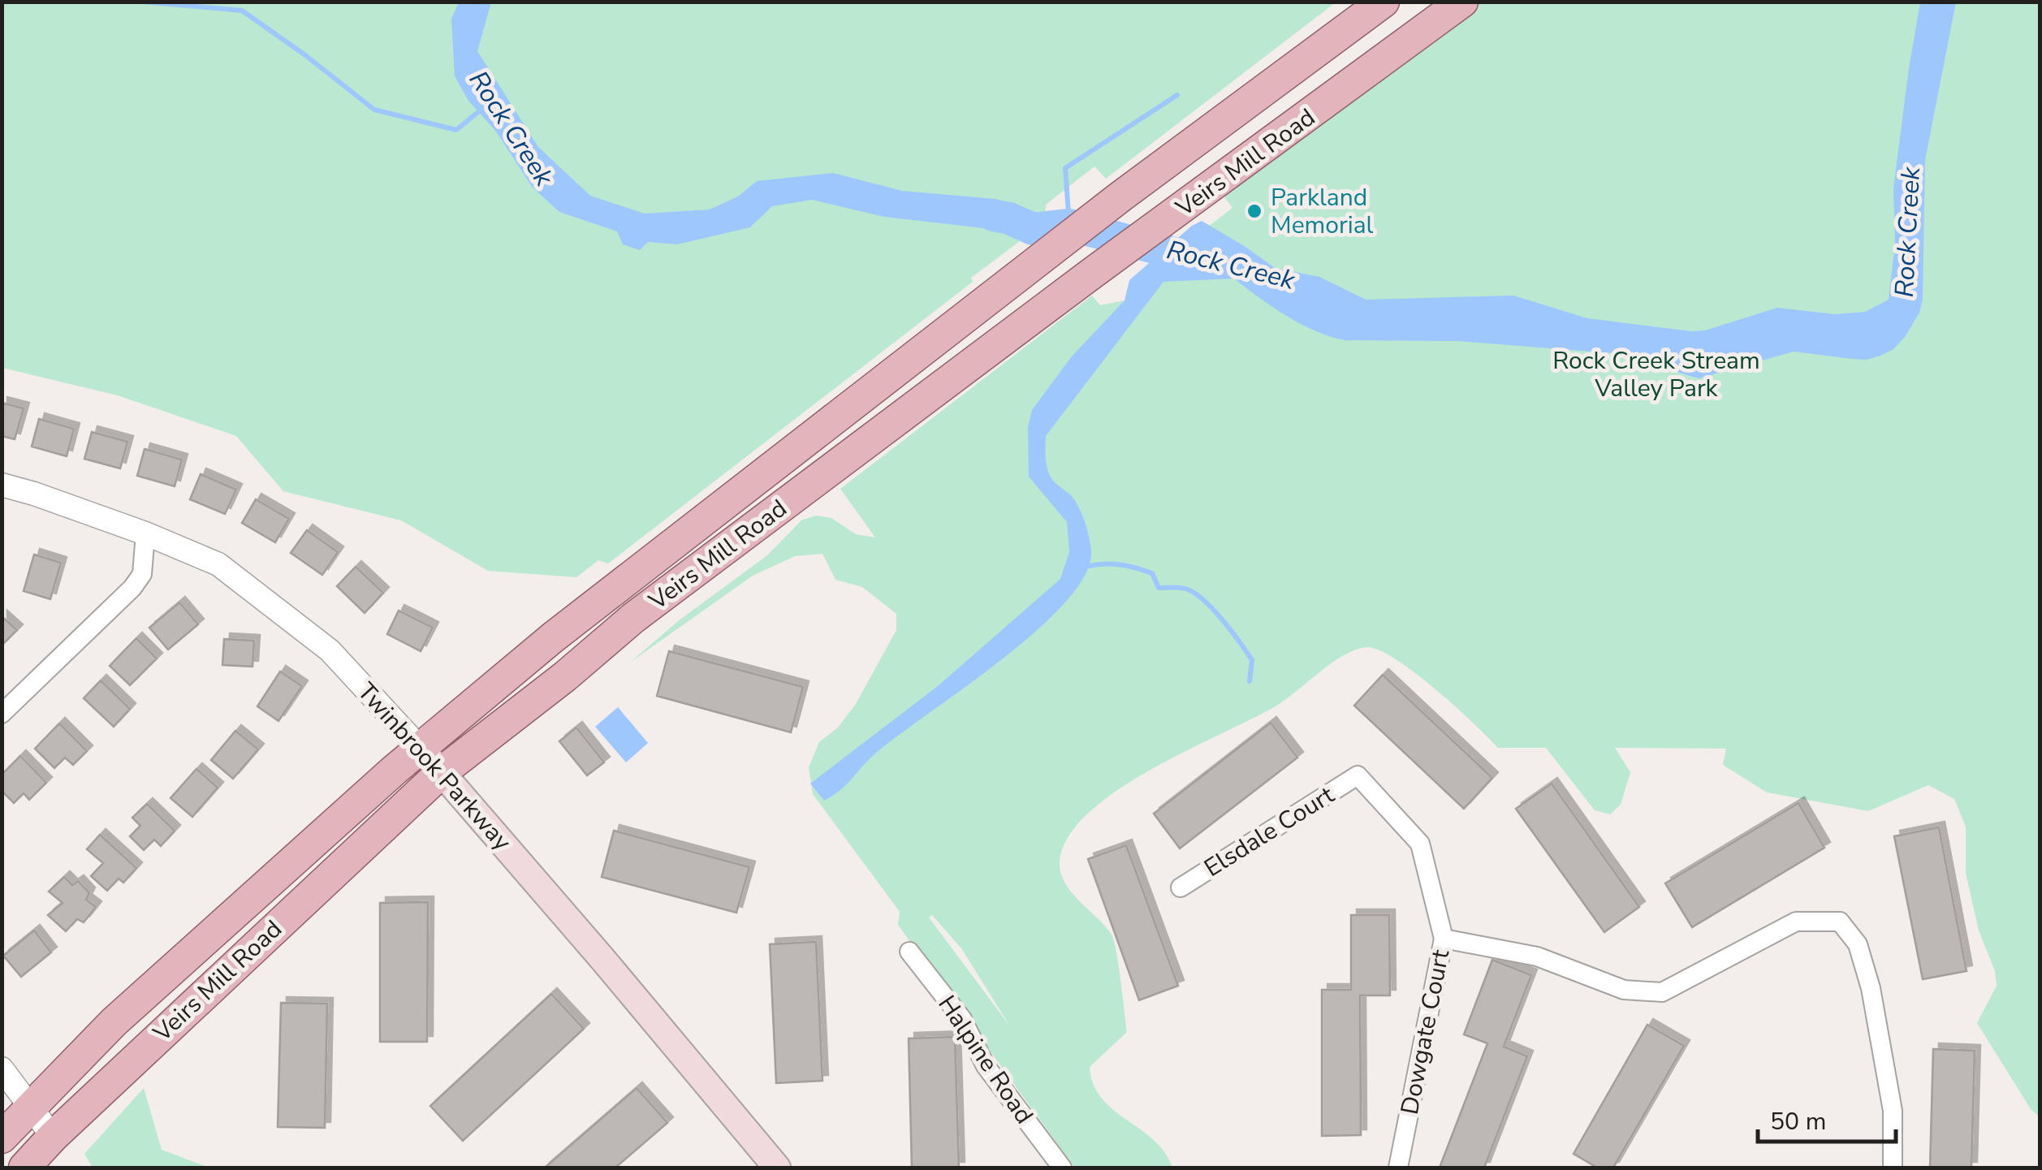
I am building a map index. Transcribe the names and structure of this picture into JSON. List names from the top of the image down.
{
  "streets": {
    "main road": ["Veirs Mill Road", "Twinbrook Parkway"],
    "street": ["Elsdale Court", "Dowgate Court", "Halpine Road"]
  },
  "crossings": [
    ["Veirs Mill Road", "Twinbrook Parkway"],
    ["Elsdale Court", "Dowgate Court"]
  ],
  "water": ["Rock Creek"],
  "parks": ["Rock Creek Stream Valley Park"],
  "places": ["Parkland Memorial"],
  "scale_bar": "50 m"
}
